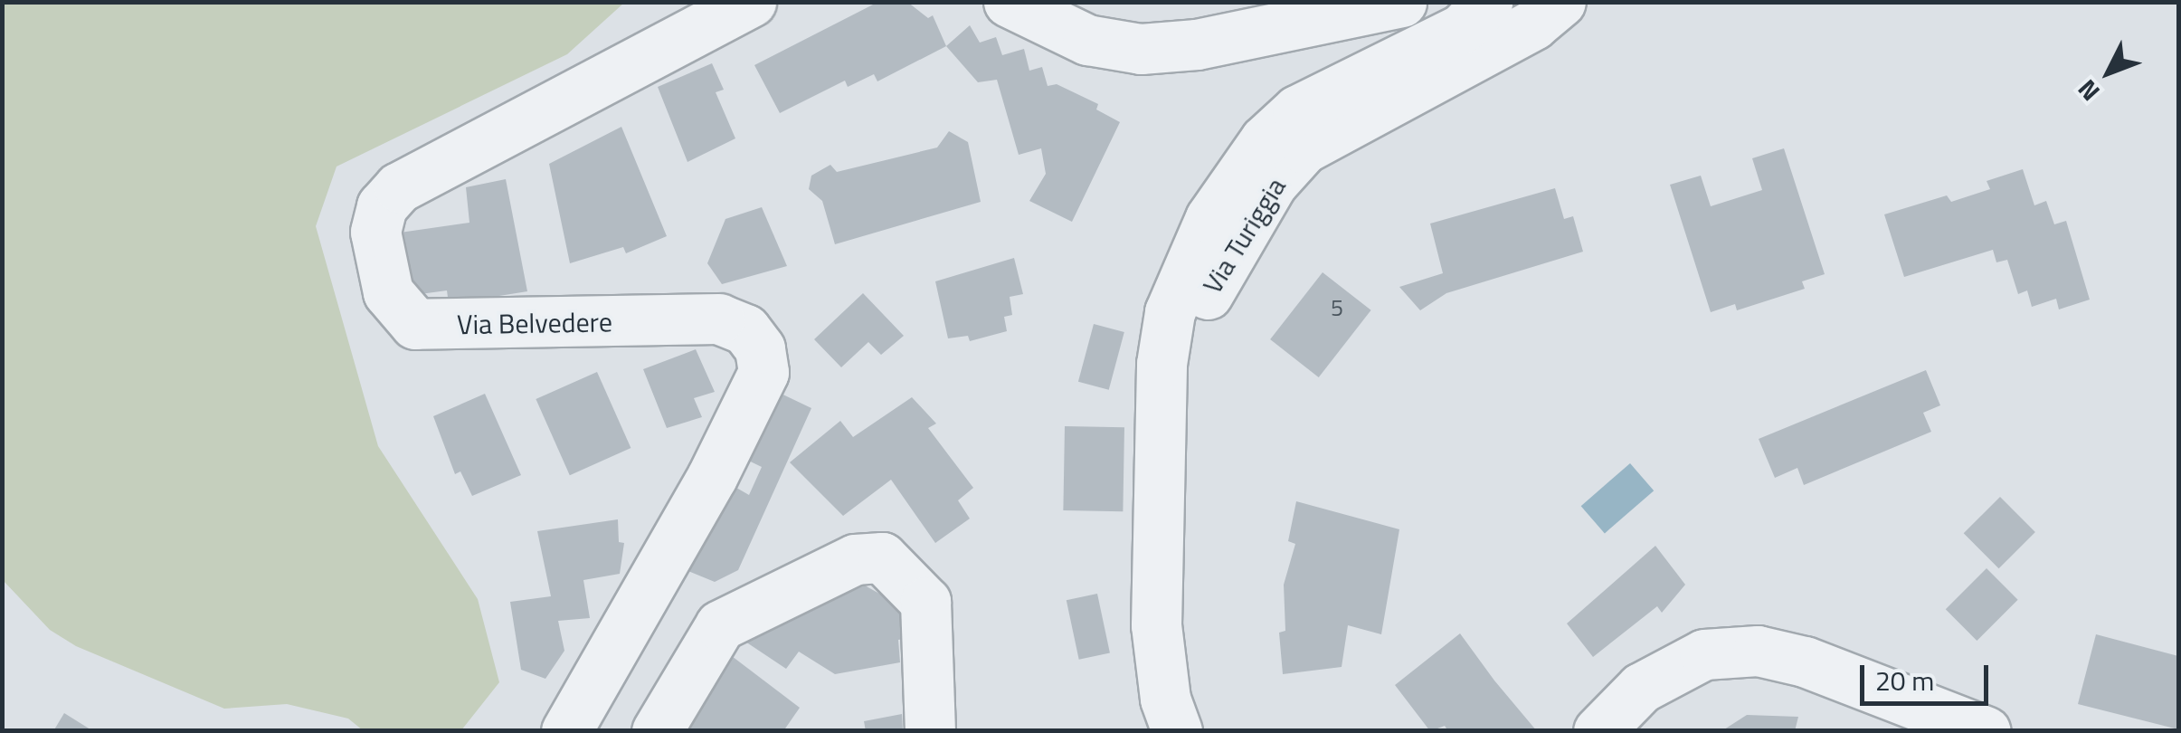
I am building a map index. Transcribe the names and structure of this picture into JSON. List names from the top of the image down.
{
  "streets": {
    "street": ["Via Turiggia", "Via Belvedere"]
  },
  "house_numbers": ["5"],
  "scale_bar": "20 m",
  "north": "bottom left"
}
